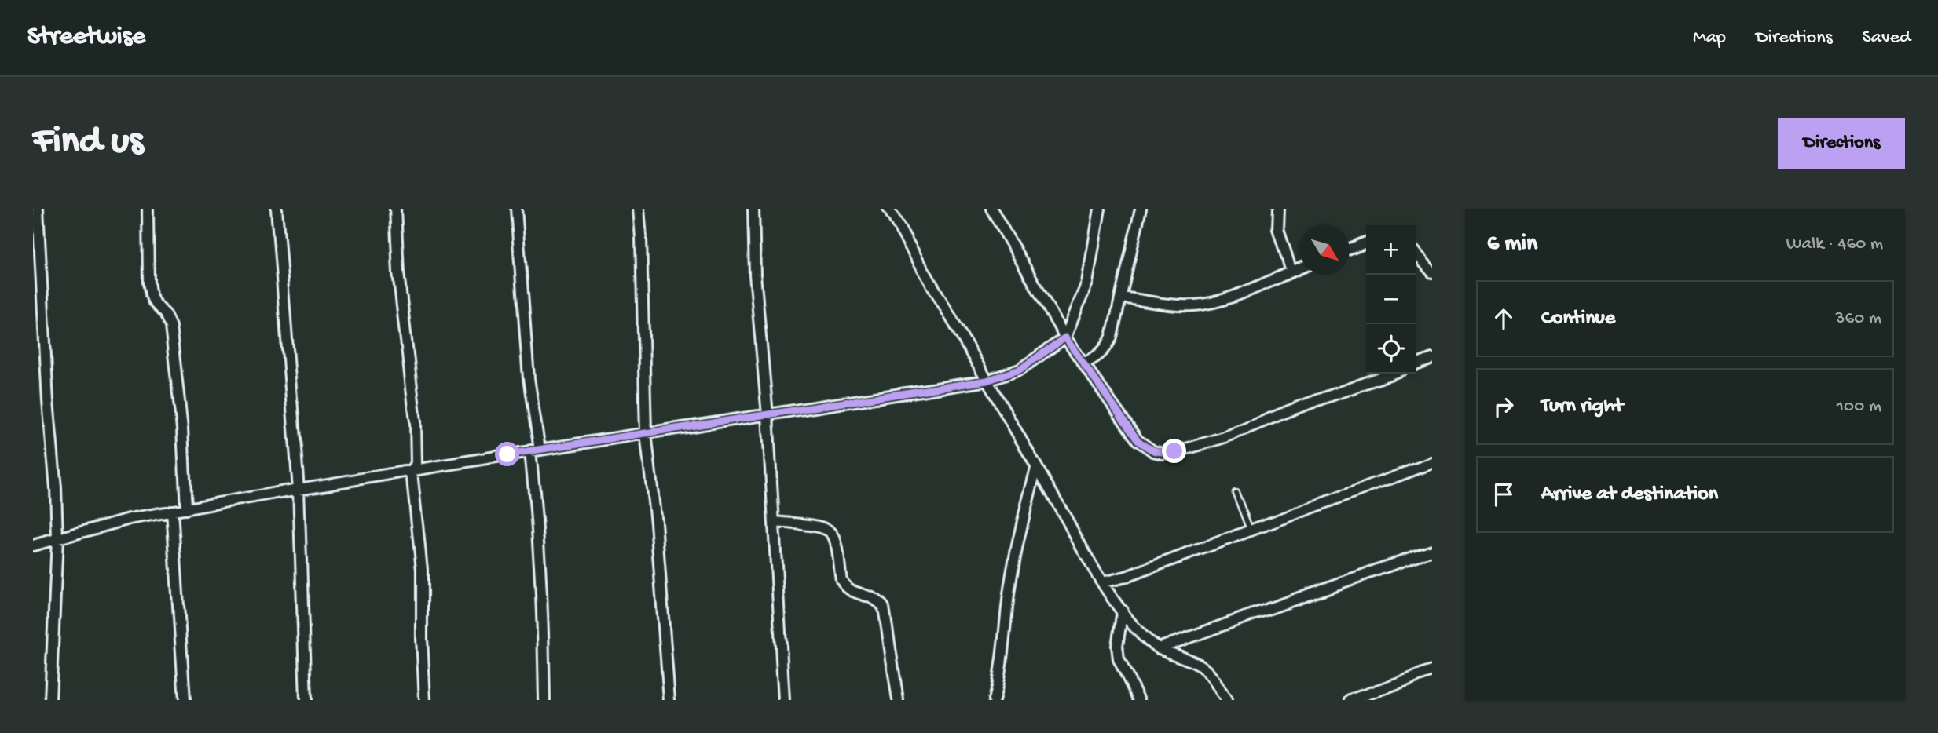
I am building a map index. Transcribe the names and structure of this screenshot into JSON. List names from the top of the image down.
{
  "north": "bottom right",
  "page": {
    "header": "Streetwise",
    "nav": ["Map", "Directions", "Saved"],
    "buttons": "Directions",
    "title": "Find us",
    "heading": ["6 min", "Walk · 460 m"],
    "map_buttons": ["+", "−"],
    "list": [
      ["Continue", "360 m"],
      ["Turn right", "100 m"],
      "Arrive at destination"
    ]
  }
}
